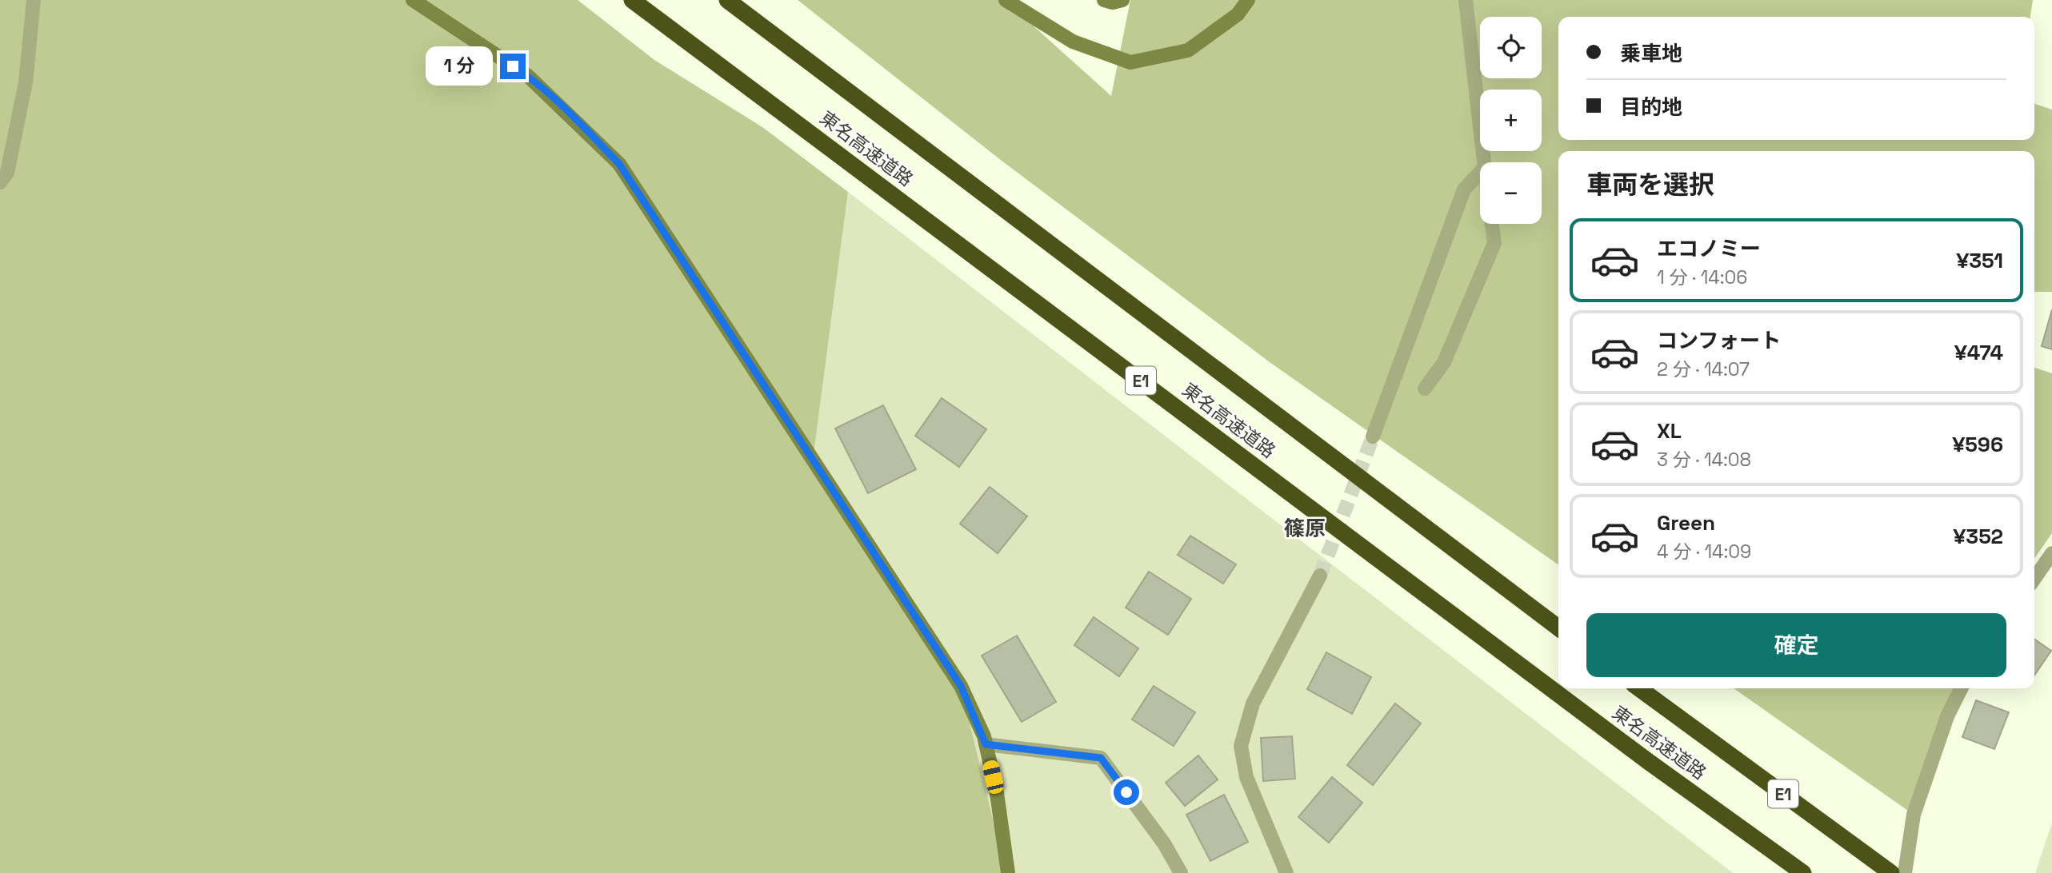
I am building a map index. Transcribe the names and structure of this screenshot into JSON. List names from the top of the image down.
{
  "streets": {
    "highway": ["東名高速道路", "E1"]
  },
  "districts": ["篠原"],
  "page": {
    "map_buttons": ["+", "−"],
    "banner": ["乗車地", "目的地"],
    "bubble": "1 分",
    "heading": "車両を選択",
    "list": [
      {
        "name": "エコノミー",
        "note": "1 分 · 14:06",
        "value": "¥351"
      },
      {
        "name": "コンフォート",
        "note": "2 分 · 14:07",
        "value": "¥474"
      },
      {
        "name": "XL",
        "note": "3 分 · 14:08",
        "value": "¥596"
      },
      {
        "name": "Green",
        "note": "4 分 · 14:09",
        "value": "¥352"
      }
    ],
    "buttons": "確定"
  }
}
